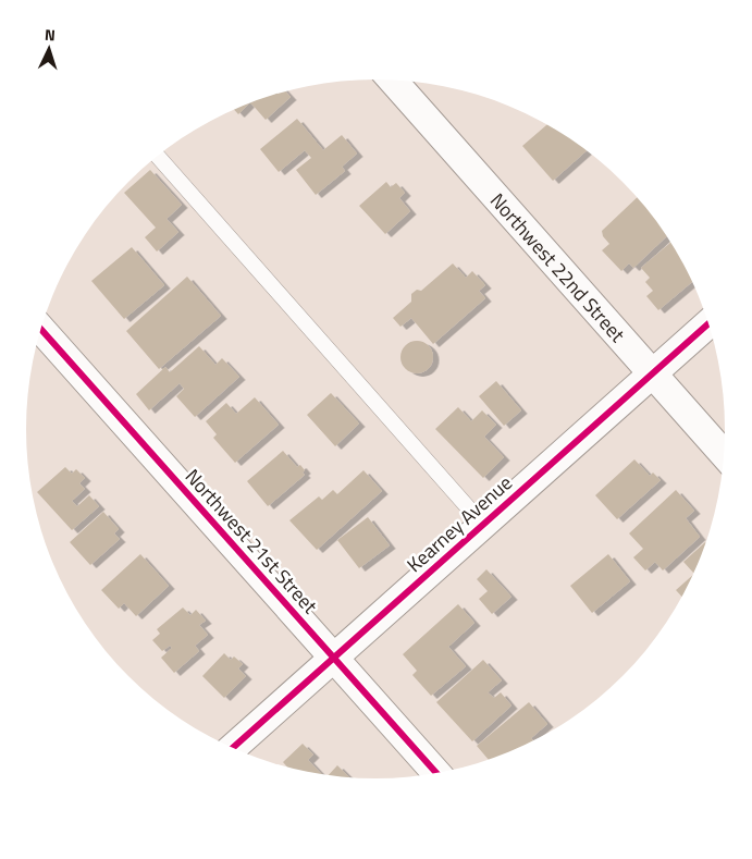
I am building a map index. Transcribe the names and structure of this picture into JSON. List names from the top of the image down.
{
  "streets": {
    "street": ["Northwest 22nd Street", "Kearney Avenue", "Northwest 21st Street"]
  },
  "crossings": [
    ["Northwest 22nd Street", "Kearney Avenue"],
    ["Kearney Avenue", "Northwest 21st Street"]
  ],
  "north": "top"
}
